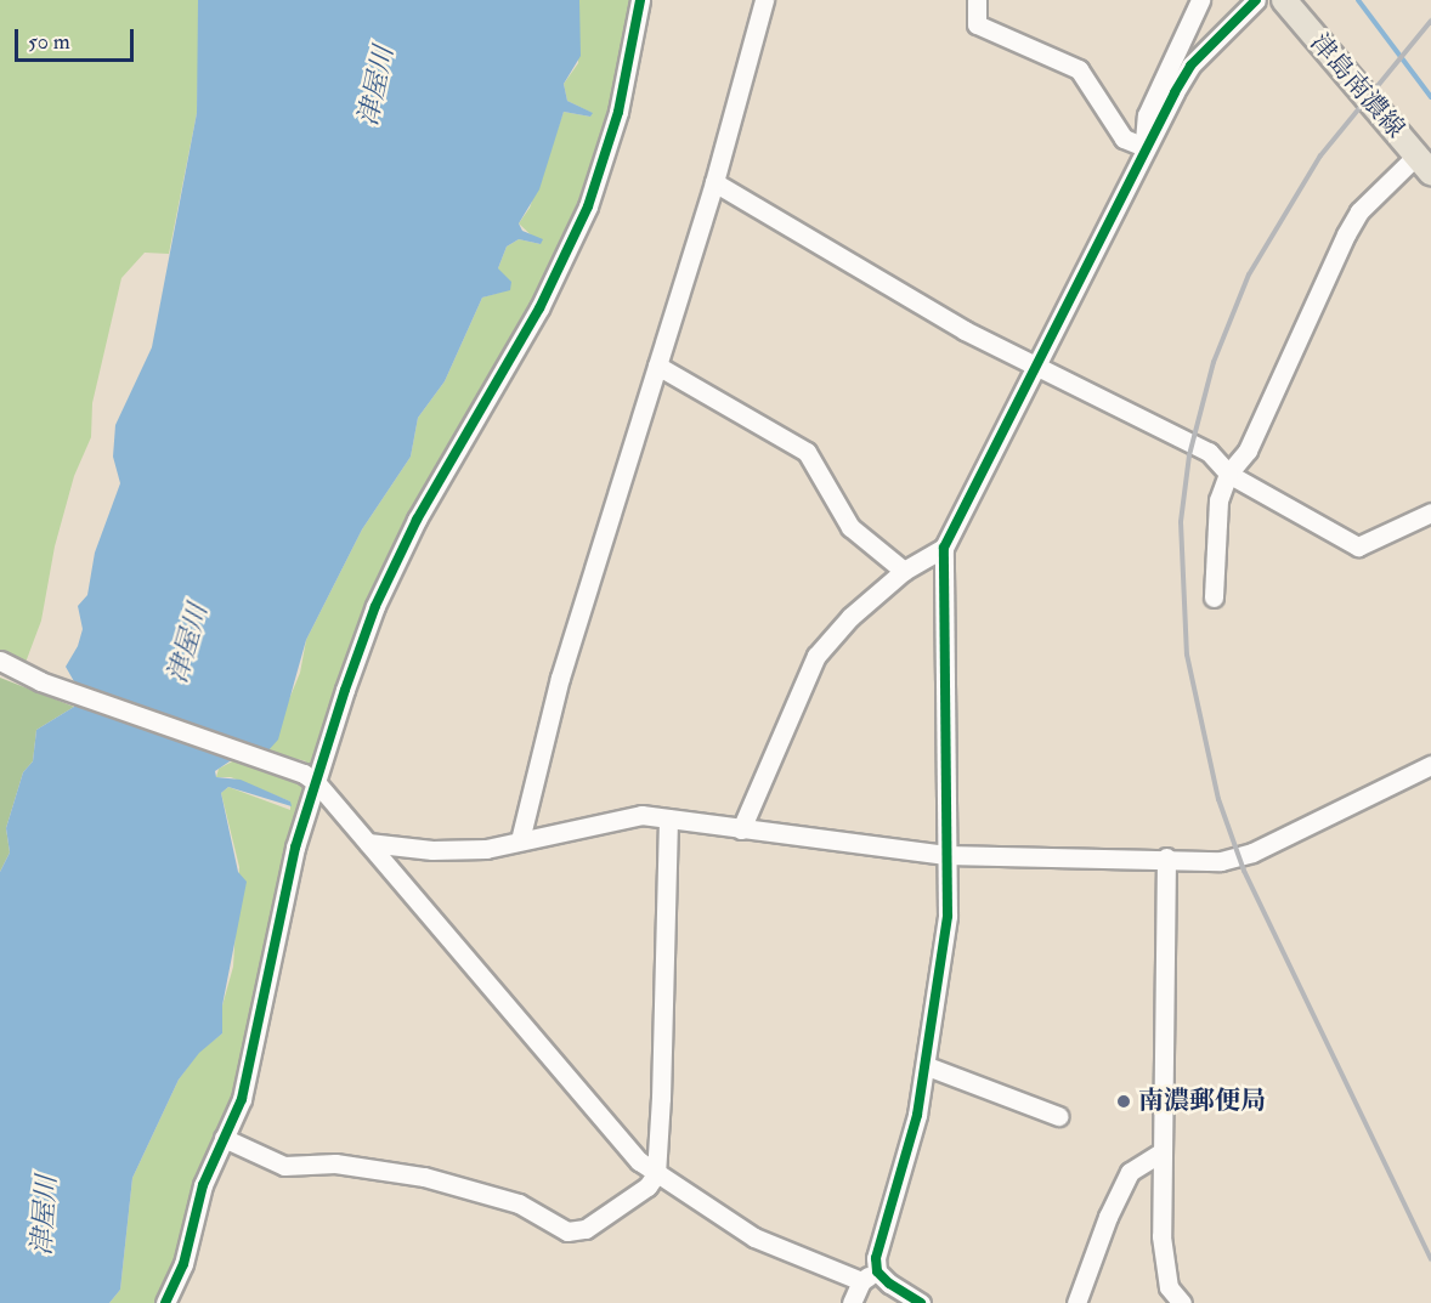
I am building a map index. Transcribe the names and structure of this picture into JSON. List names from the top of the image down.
{
  "streets": {
    "main road": ["津島南濃線"]
  },
  "water": ["津屋川"],
  "places": ["南濃郵便局"],
  "scale_bar": "50 m"
}
